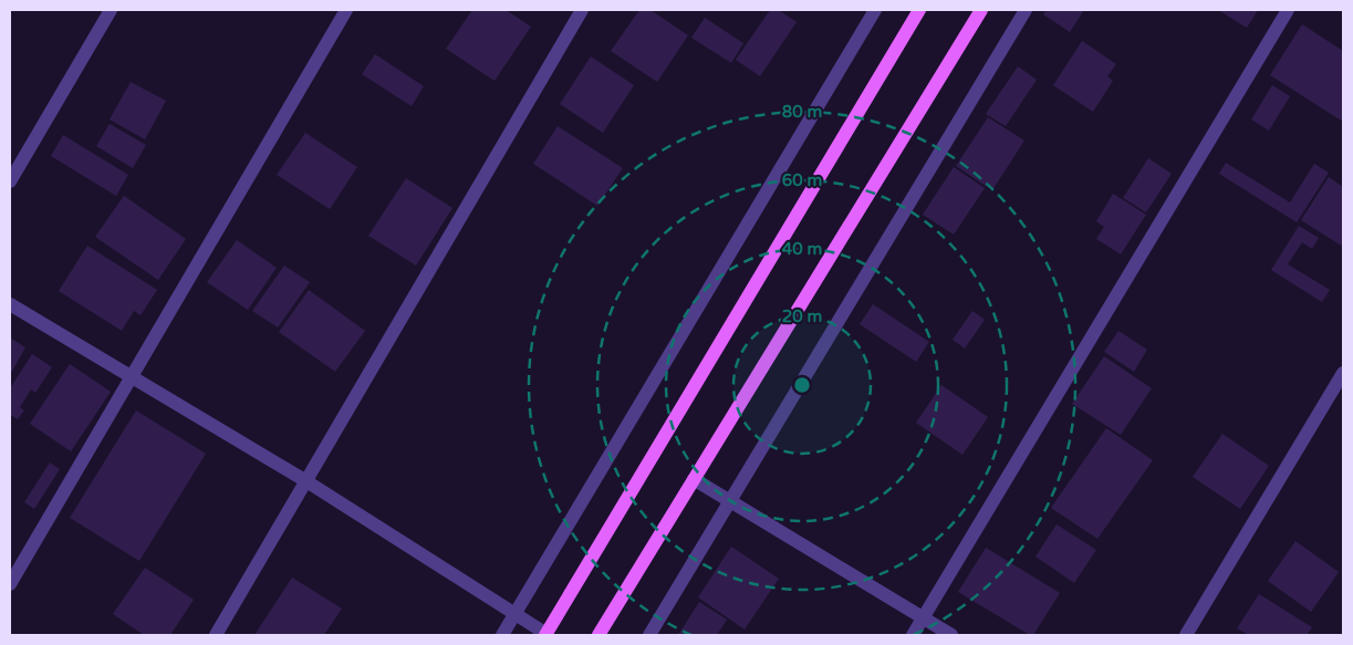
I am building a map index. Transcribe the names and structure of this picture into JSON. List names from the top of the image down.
{
  "rings": [
    "80 m",
    "60 m",
    "40 m",
    "20 m"
  ]
}
